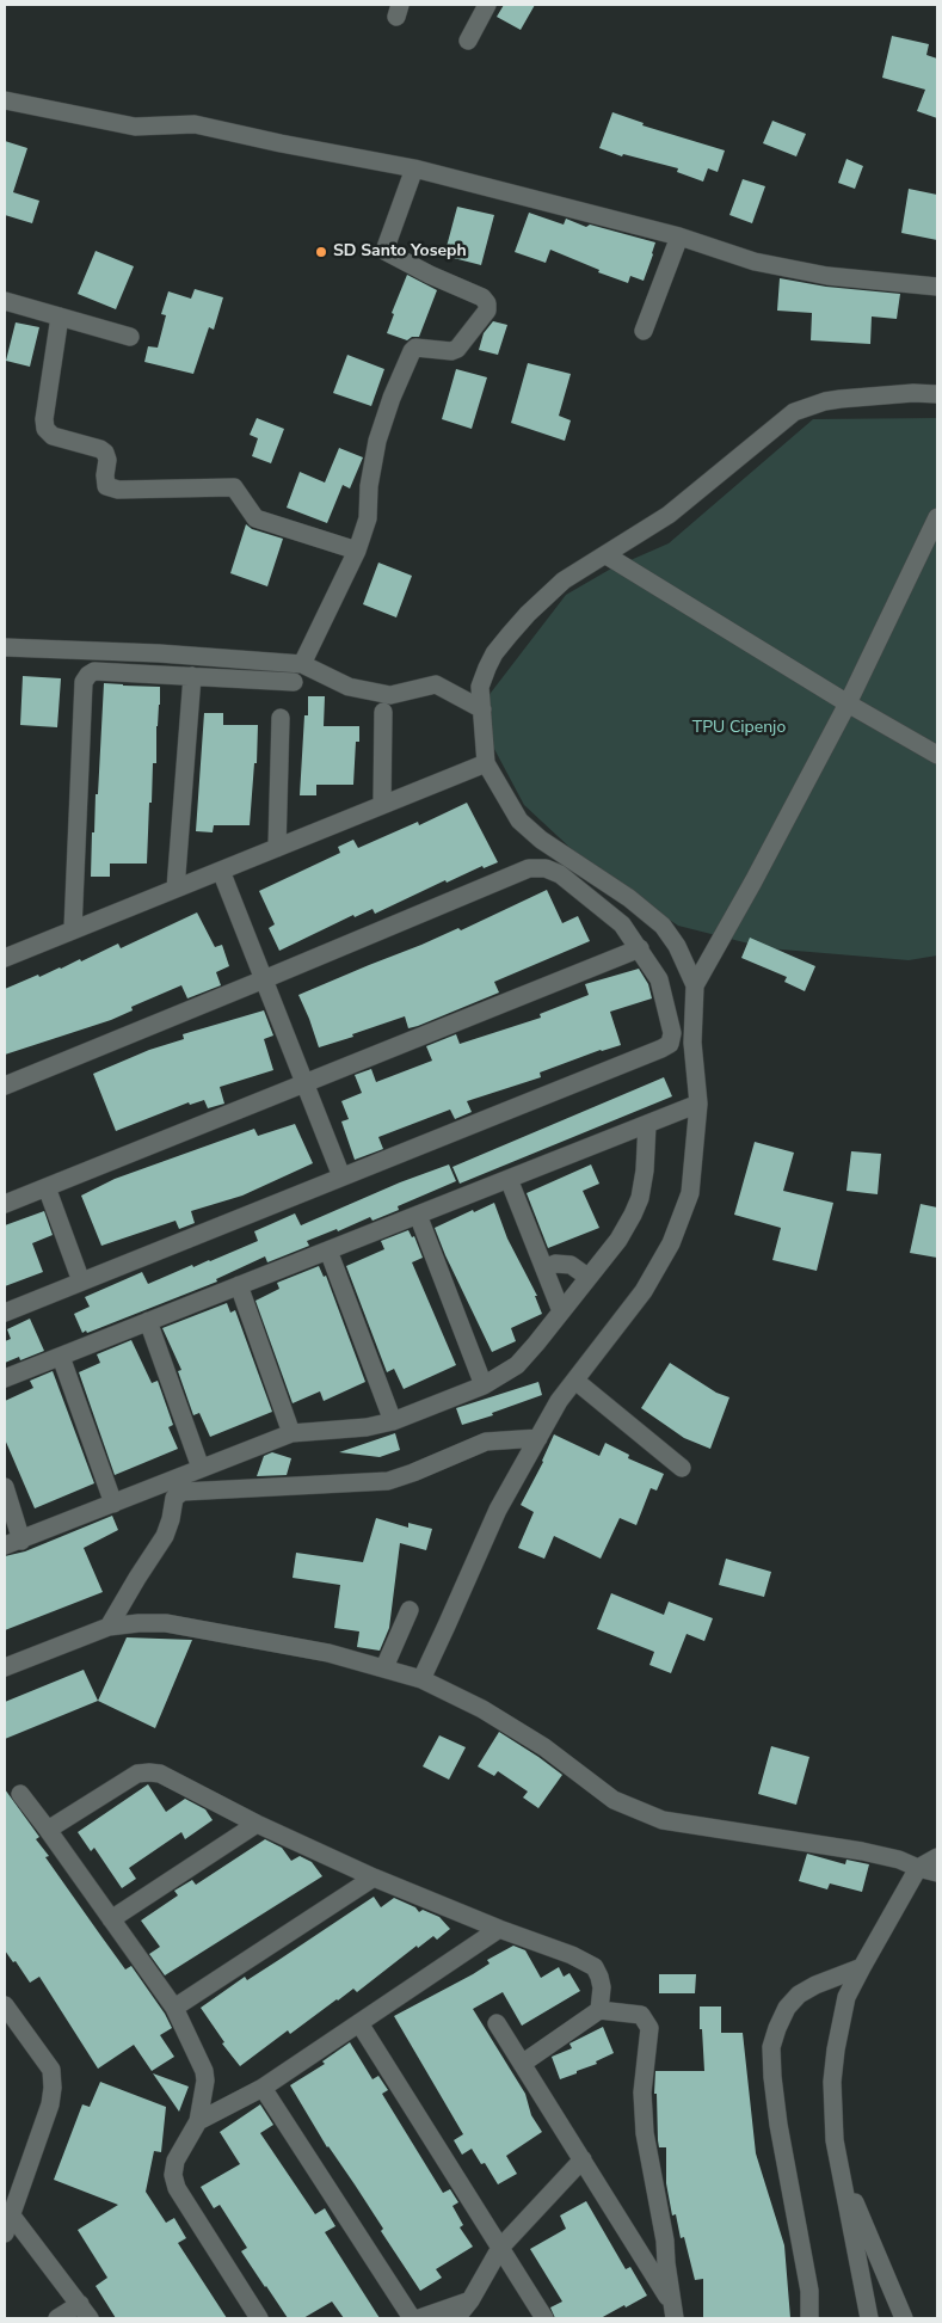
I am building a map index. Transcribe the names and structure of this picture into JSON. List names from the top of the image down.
{
  "parks": ["TPU Cipenjo"],
  "places": ["SD Santo Yoseph"]
}
